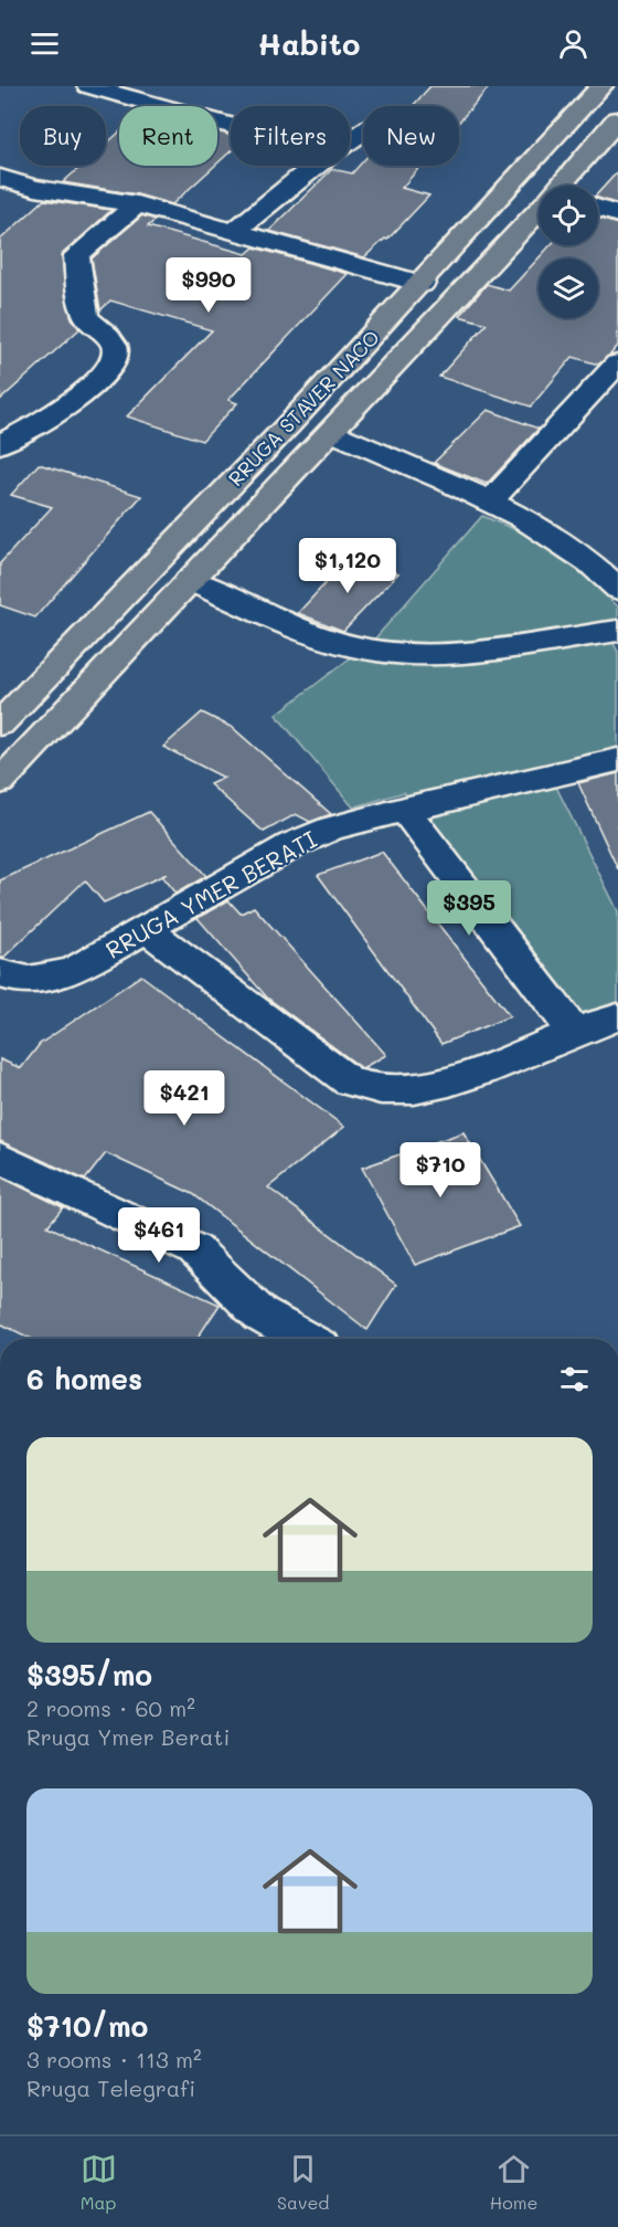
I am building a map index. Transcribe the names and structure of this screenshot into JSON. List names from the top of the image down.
{
  "streets": {
    "main road": ["RRUGA STAVER NACO"],
    "street": ["RRUGA YMER BERATI"]
  },
  "page": {
    "header": "Habito",
    "chip": [
      "Buy",
      "Rent",
      "Filters",
      "New"
    ],
    "price": [
      "$990",
      "$1,120",
      "$395",
      "$421",
      "$710",
      "$461"
    ],
    "heading": "6 homes",
    "list": [
      {
        "name": "$395/mo",
        "note": "2 rooms · 60 m² · Rruga Ymer Berati"
      },
      {
        "name": "$710/mo",
        "note": "3 rooms · 113 m² · Rruga Telegrafi"
      }
    ],
    "tabs": ["Map", "Saved", "Home"]
  }
}
